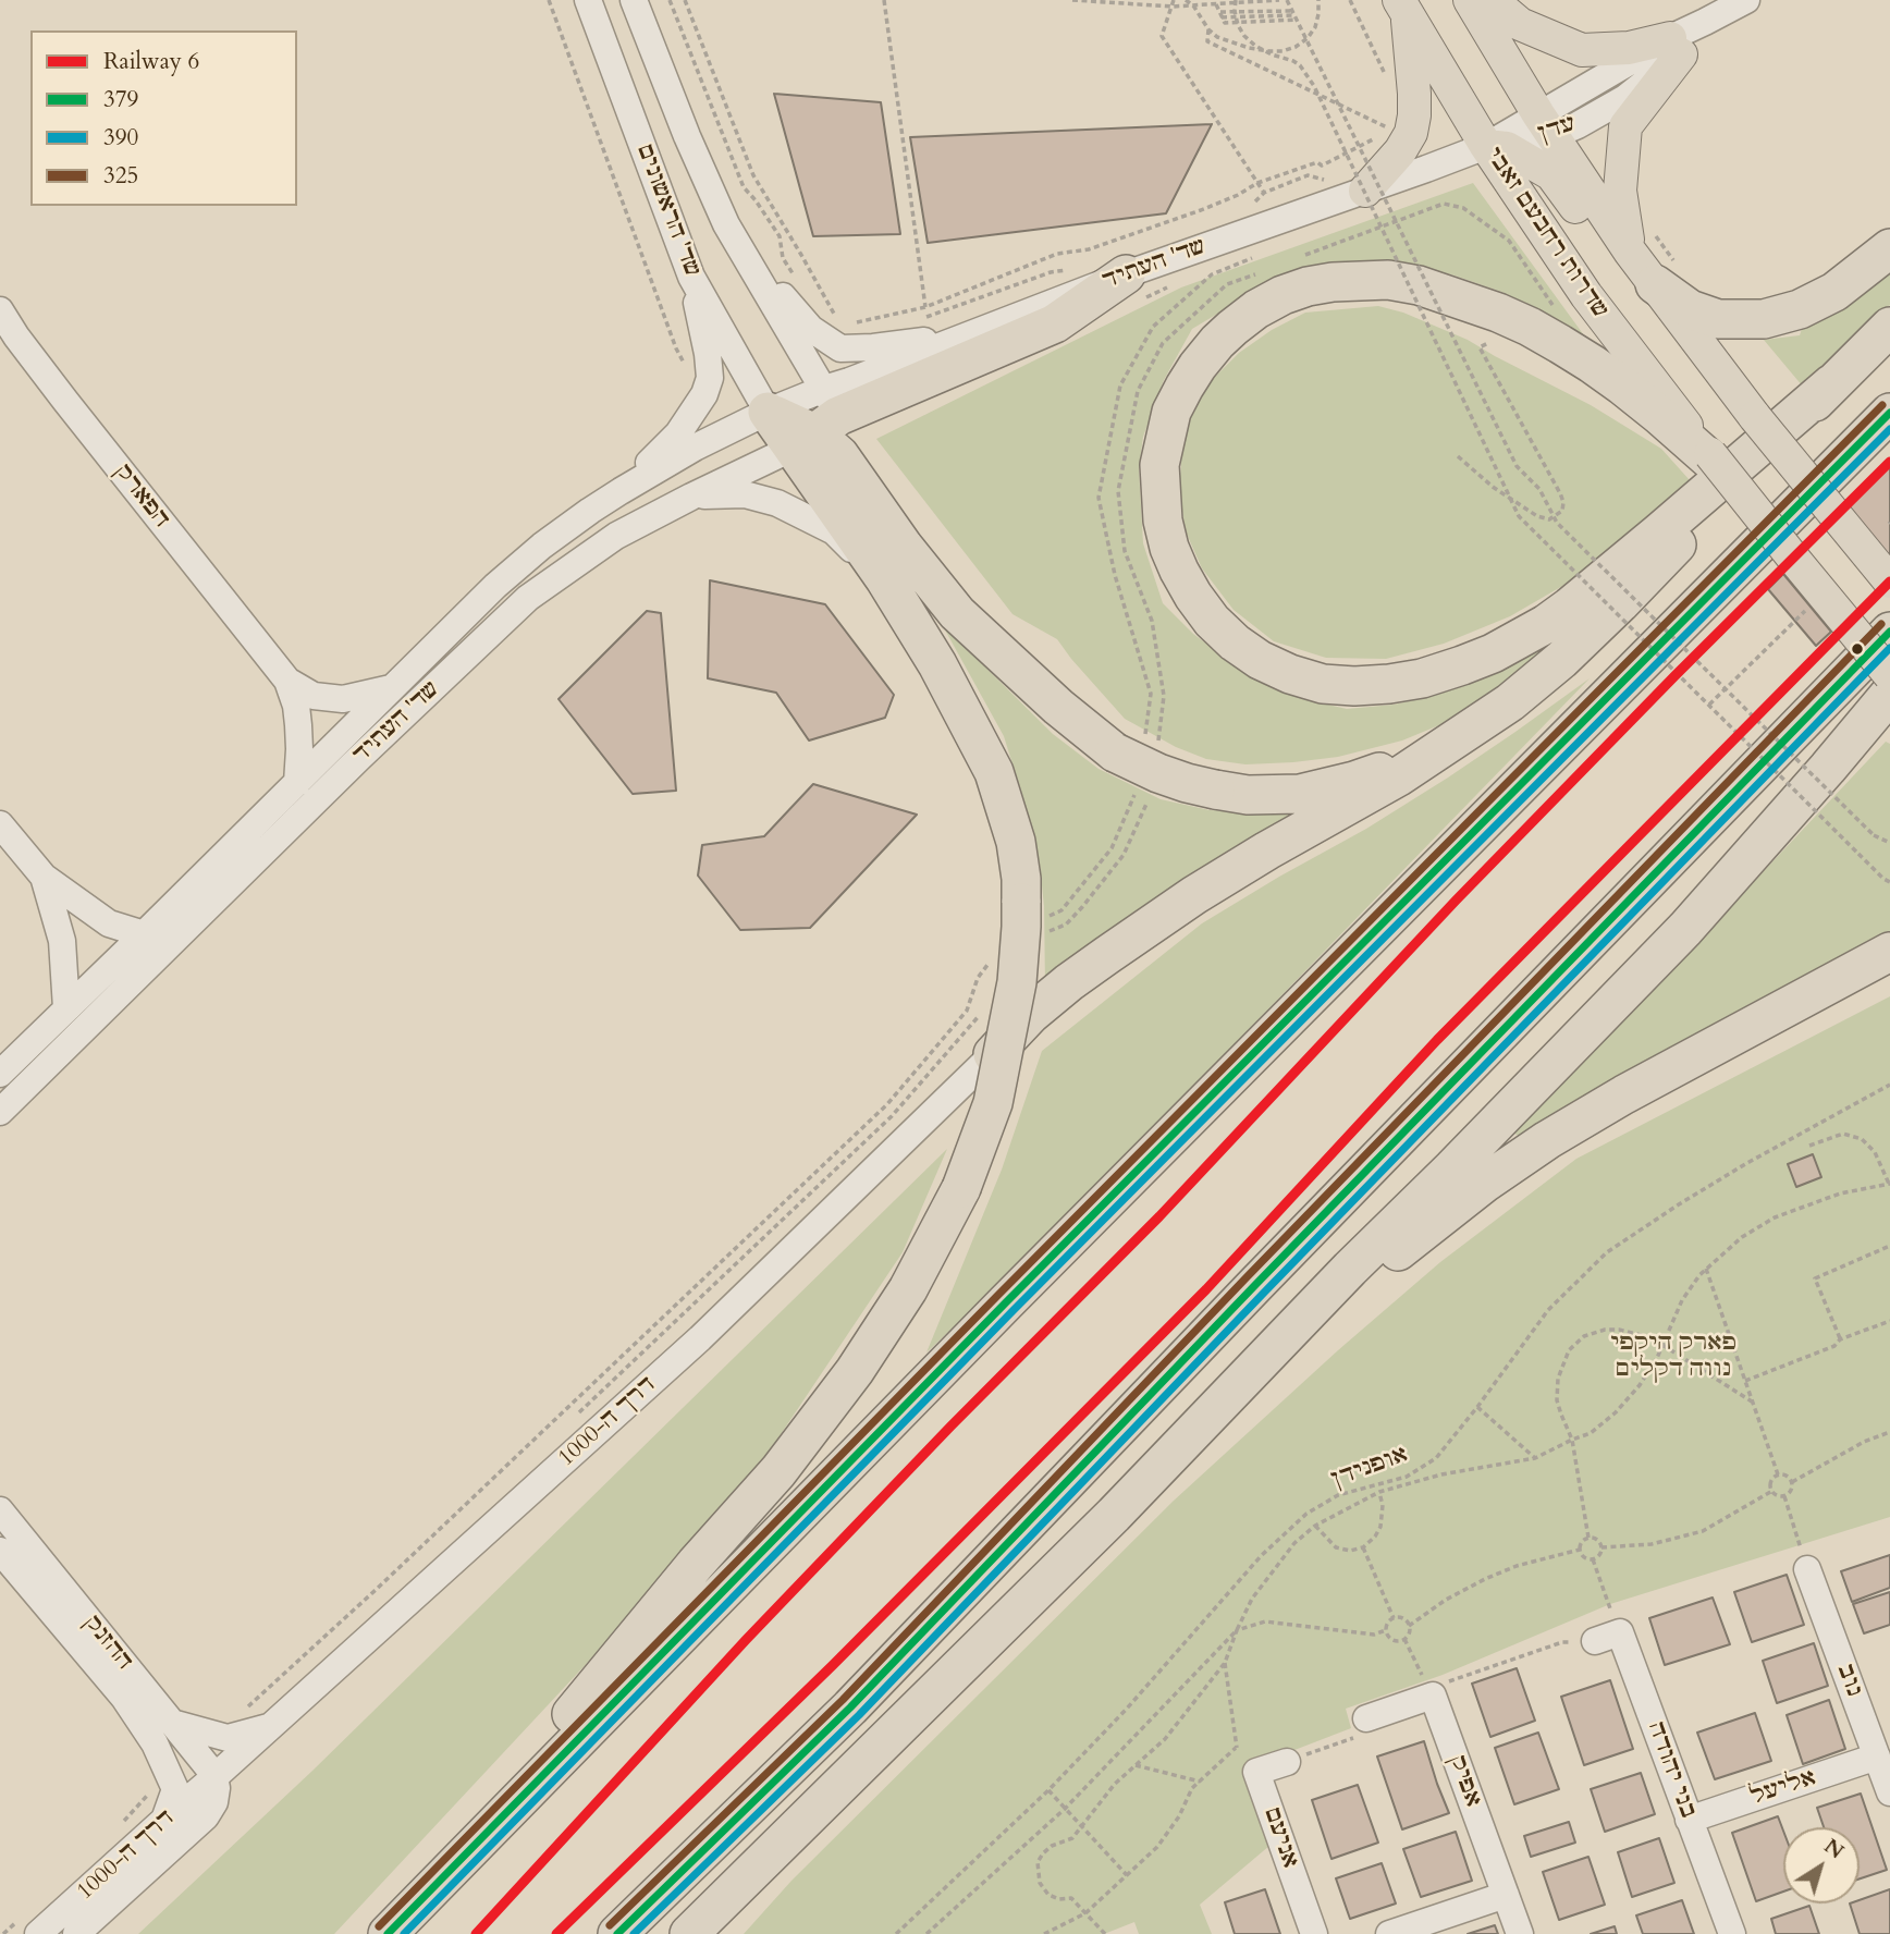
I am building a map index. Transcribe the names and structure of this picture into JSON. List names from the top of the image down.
{
  "streets": {
    "main road": ["שדרות רחבעם זאבי"],
    "street": [
      "עדן",
      "שד' הראשונים",
      "שד' העתיד",
      "הפארק",
      "דרך ה-1000",
      "ההזנק",
      "נוב",
      "בני יהודה",
      "אפיק",
      "אליעל",
      "אניעם"
    ],
    "path": ["אופנידן"]
  },
  "crossings": [
    ["עדן", "שדרות רחבעם זאבי"],
    ["עדן", "שד' העתיד"],
    ["שד' הראשונים", "שד' העתיד"],
    ["שדרות רחבעם זאבי", "שד' העתיד"],
    ["שד' העתיד", "הפארק"],
    ["דרך ה-1000", "ההזנק"],
    ["נוב", "אליעל"],
    ["בני יהודה", "אליעל"]
  ],
  "parks": ["פארק היקפי נווה דקלים"],
  "lines": [
    "transit line 325",
    "transit line 379",
    "transit line 390",
    "rail line 6"
  ],
  "legend": [
    "Railway 6",
    "379",
    "390",
    "325"
  ],
  "north": "top right"
}
